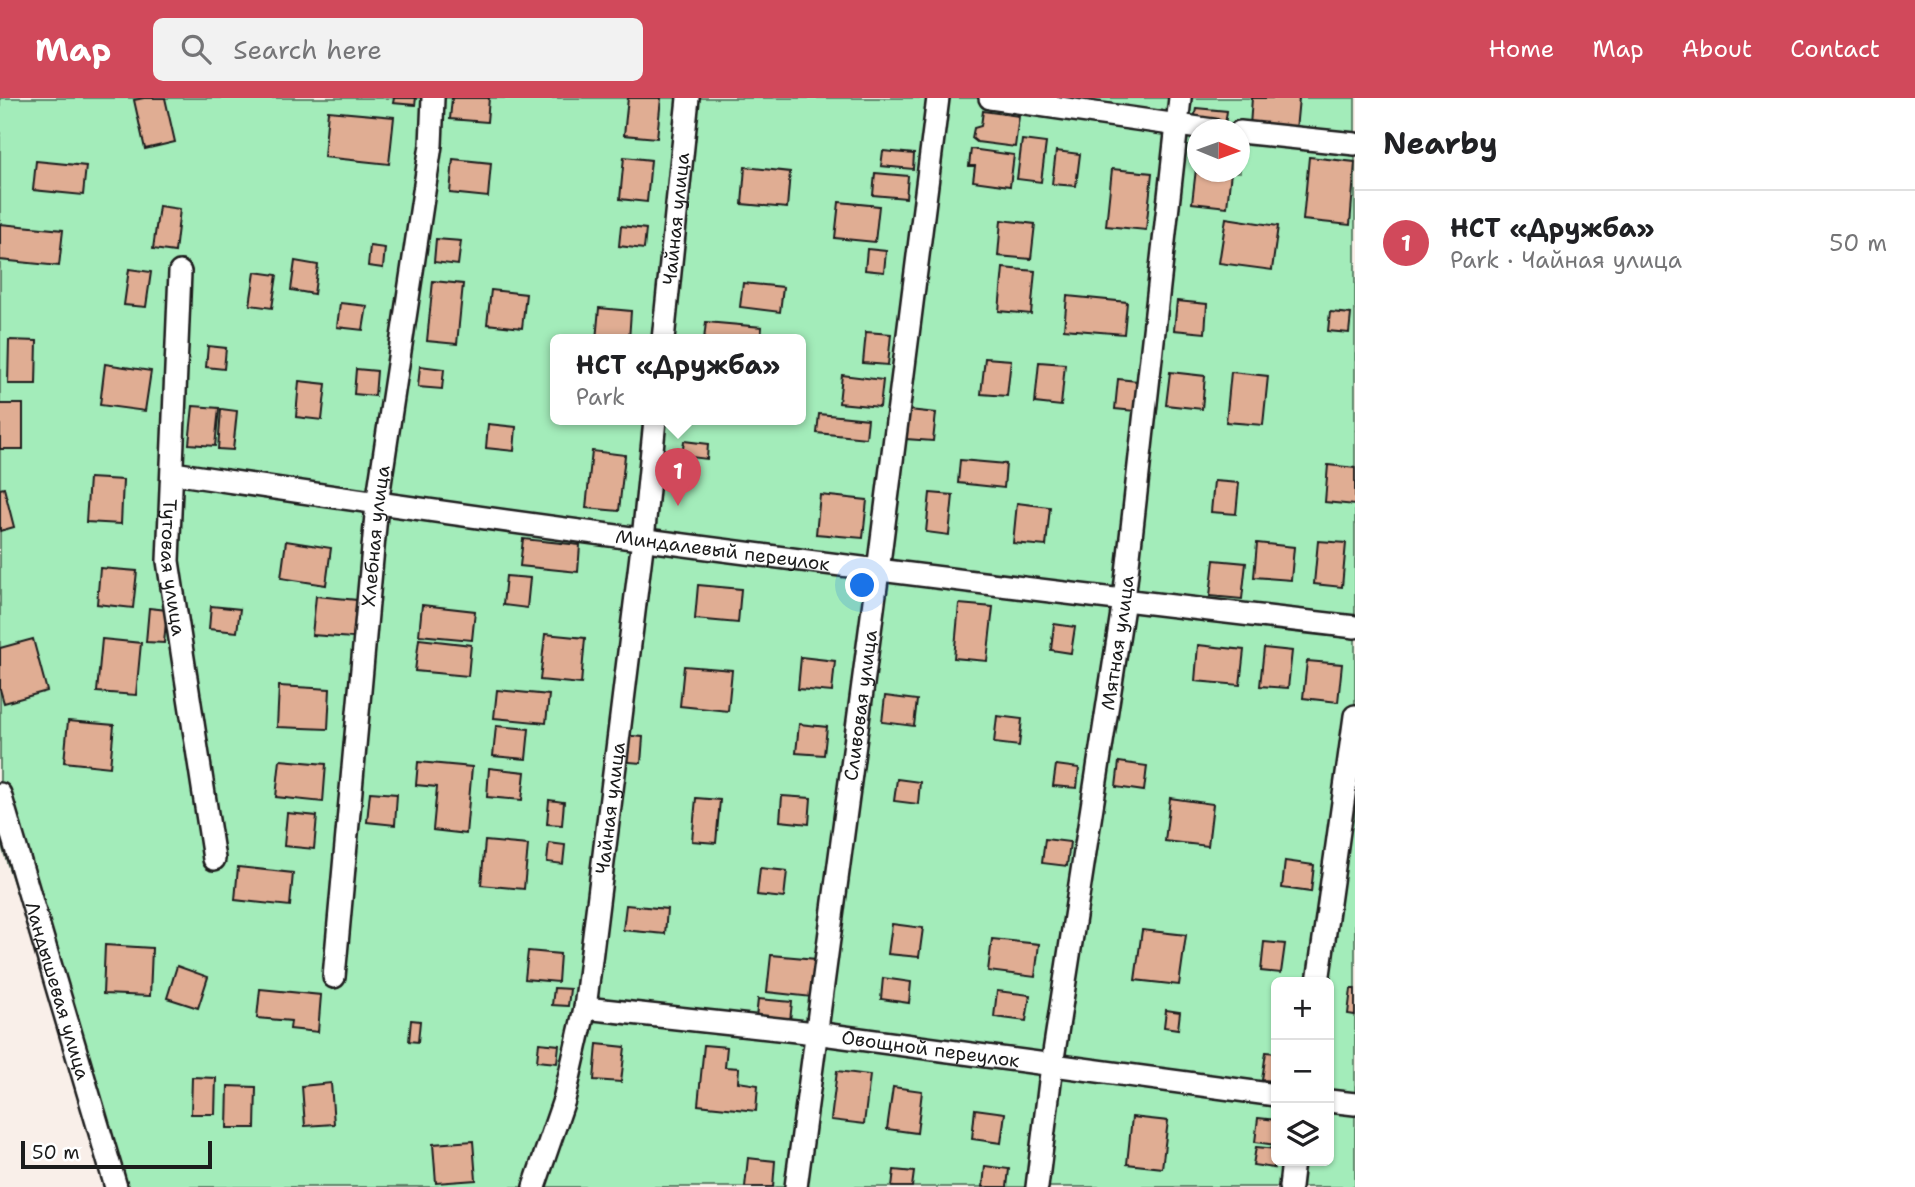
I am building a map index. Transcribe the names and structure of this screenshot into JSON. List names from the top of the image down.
{
  "streets": {
    "street": [
      "Чайная улица",
      "Хлебная улица",
      "Миндалевый переулок",
      "Тутовая улица",
      "Мятная улица",
      "Сливовая улица",
      "Ландышевая улица",
      "Овощной переулок"
    ]
  },
  "crossings": [
    ["Чайная улица", "Миндалевый переулок"],
    ["Чайная улица", "Овощной переулок"],
    ["Хлебная улица", "Миндалевый переулок"],
    ["Миндалевый переулок", "Тутовая улица"],
    ["Миндалевый переулок", "Мятная улица"],
    ["Миндалевый переулок", "Сливовая улица"],
    ["Мятная улица", "Овощной переулок"],
    ["Сливовая улица", "Овощной переулок"]
  ],
  "scale_bar": "50 m",
  "north": "right",
  "page": {
    "header": "Map",
    "search": "Search here",
    "nav": [
      "Home",
      "Map",
      "About",
      "Contact"
    ],
    "heading": "Nearby",
    "list": [
      {
        "mark": "1",
        "name": "НСТ «Дружба»",
        "note": "Park · Чайная улица",
        "value": "50 m"
      }
    ],
    "popup": ["НСТ «Дружба»", "Park"],
    "pins": "1",
    "map_buttons": ["+", "−"],
    "scale": "50 m"
  }
}
